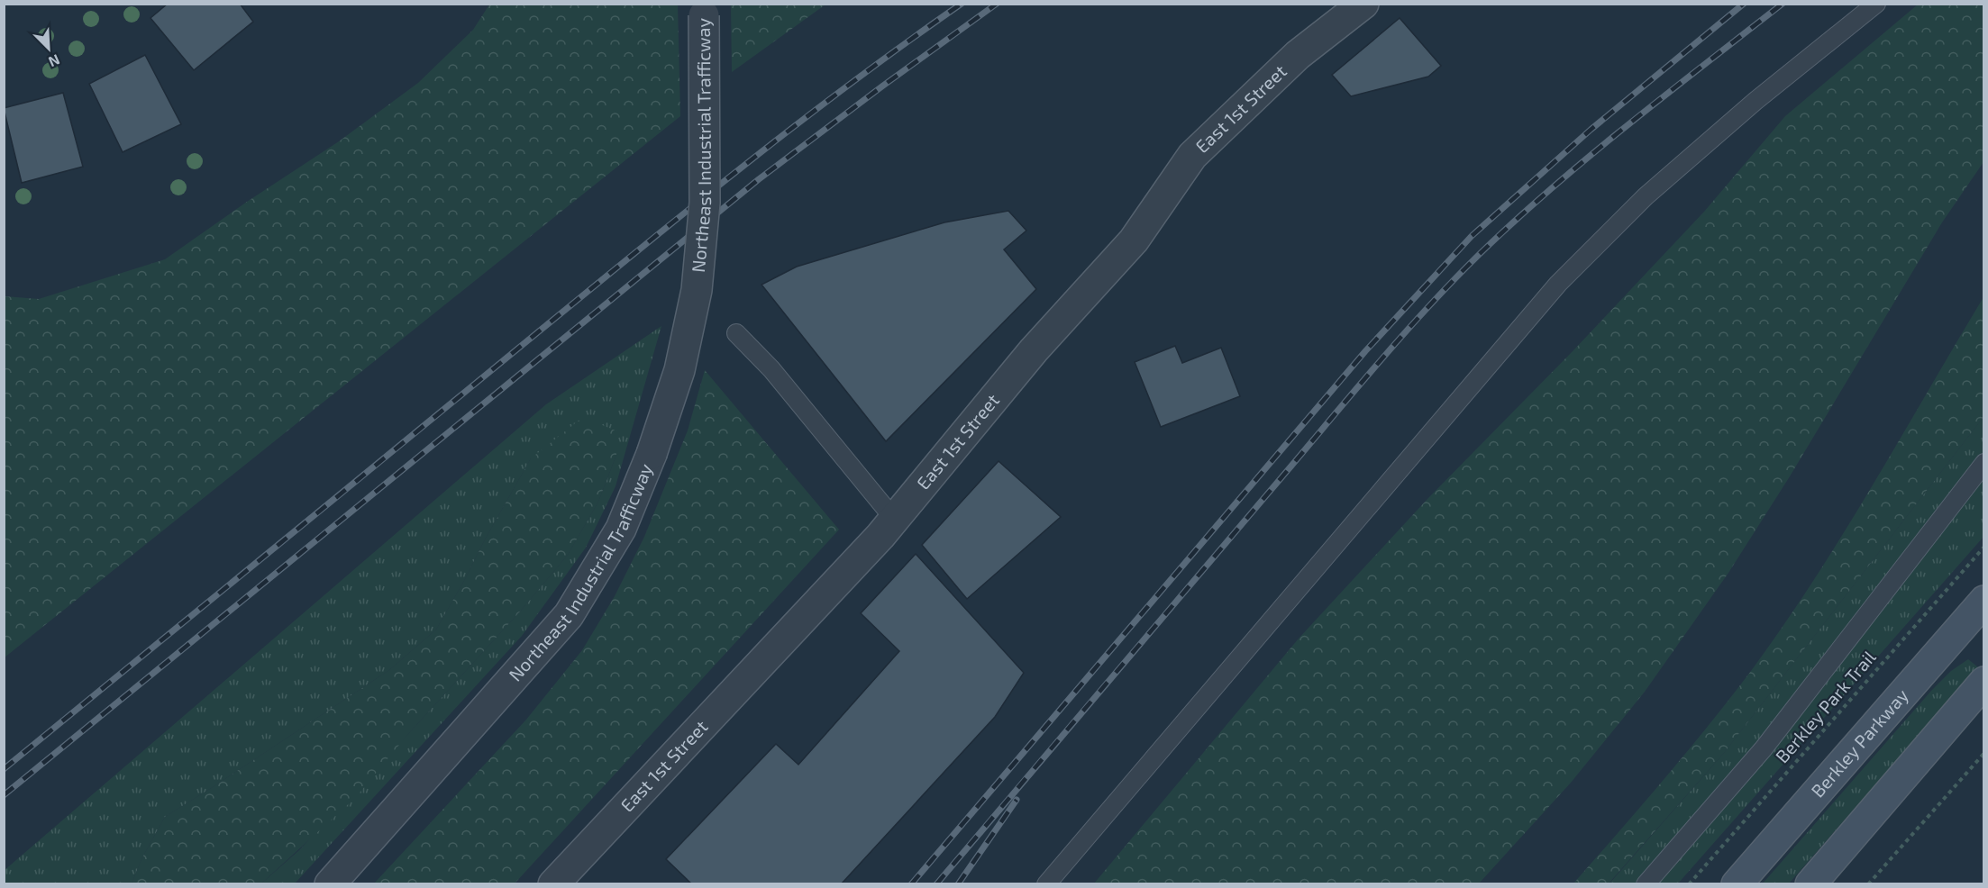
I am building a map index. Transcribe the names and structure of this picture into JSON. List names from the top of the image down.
{
  "streets": {
    "main road": ["Berkley Parkway"],
    "street": ["East 1st Street", "Northeast Industrial Trafficway"],
    "path": ["Berkley Park Trail"]
  },
  "north": "bottom right"
}
